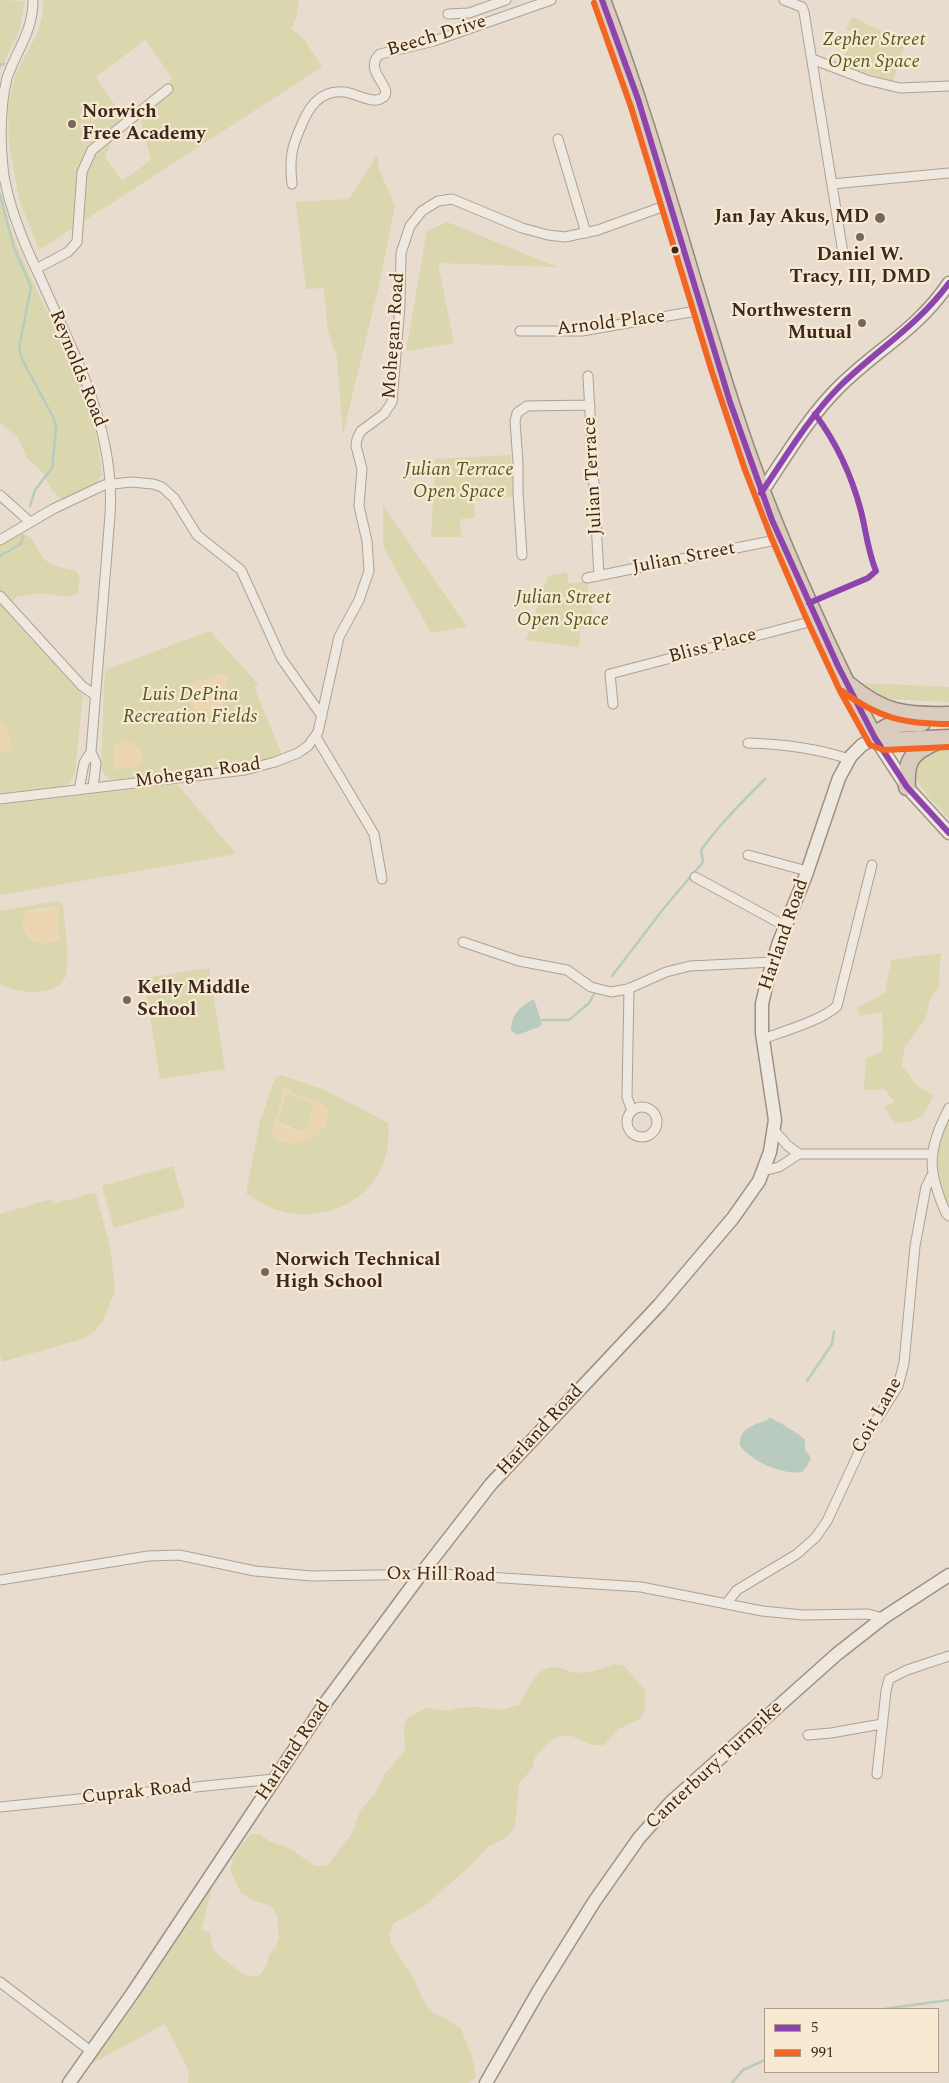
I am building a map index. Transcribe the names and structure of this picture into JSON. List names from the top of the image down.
{
  "streets": {
    "main road": ["Harland Road", "Canterbury Turnpike"],
    "street": [
      "Beech Drive",
      "Arnold Place",
      "Mohegan Road",
      "Reynolds Road",
      "Julian Terrace",
      "Julian Street",
      "Bliss Place",
      "Coit Lane",
      "Ox Hill Road",
      "Cuprak Road"
    ]
  },
  "crossings": [
    ["Mohegan Road", "Reynolds Road"],
    ["Julian Terrace", "Julian Street"],
    ["Harland Road", "Ox Hill Road"],
    ["Harland Road", "Cuprak Road"],
    ["Coit Lane", "Ox Hill Road"],
    ["Ox Hill Road", "Canterbury Turnpike"]
  ],
  "parks": [
    "Zepher Street Open Space",
    "Julian Terrace Open Space",
    "Julian Street Open Space",
    "Luis DePina Recreation Fields"
  ],
  "places": [
    "Norwich Free Academy",
    "Jan Jay Akus, MD",
    "Daniel W. Tracy, III, DMD",
    "Northwestern Mutual",
    "Kelly Middle School",
    "Norwich Technical High School"
  ],
  "lines": ["transit line 5", "transit line 991"],
  "legend": ["5", "991"]
}
